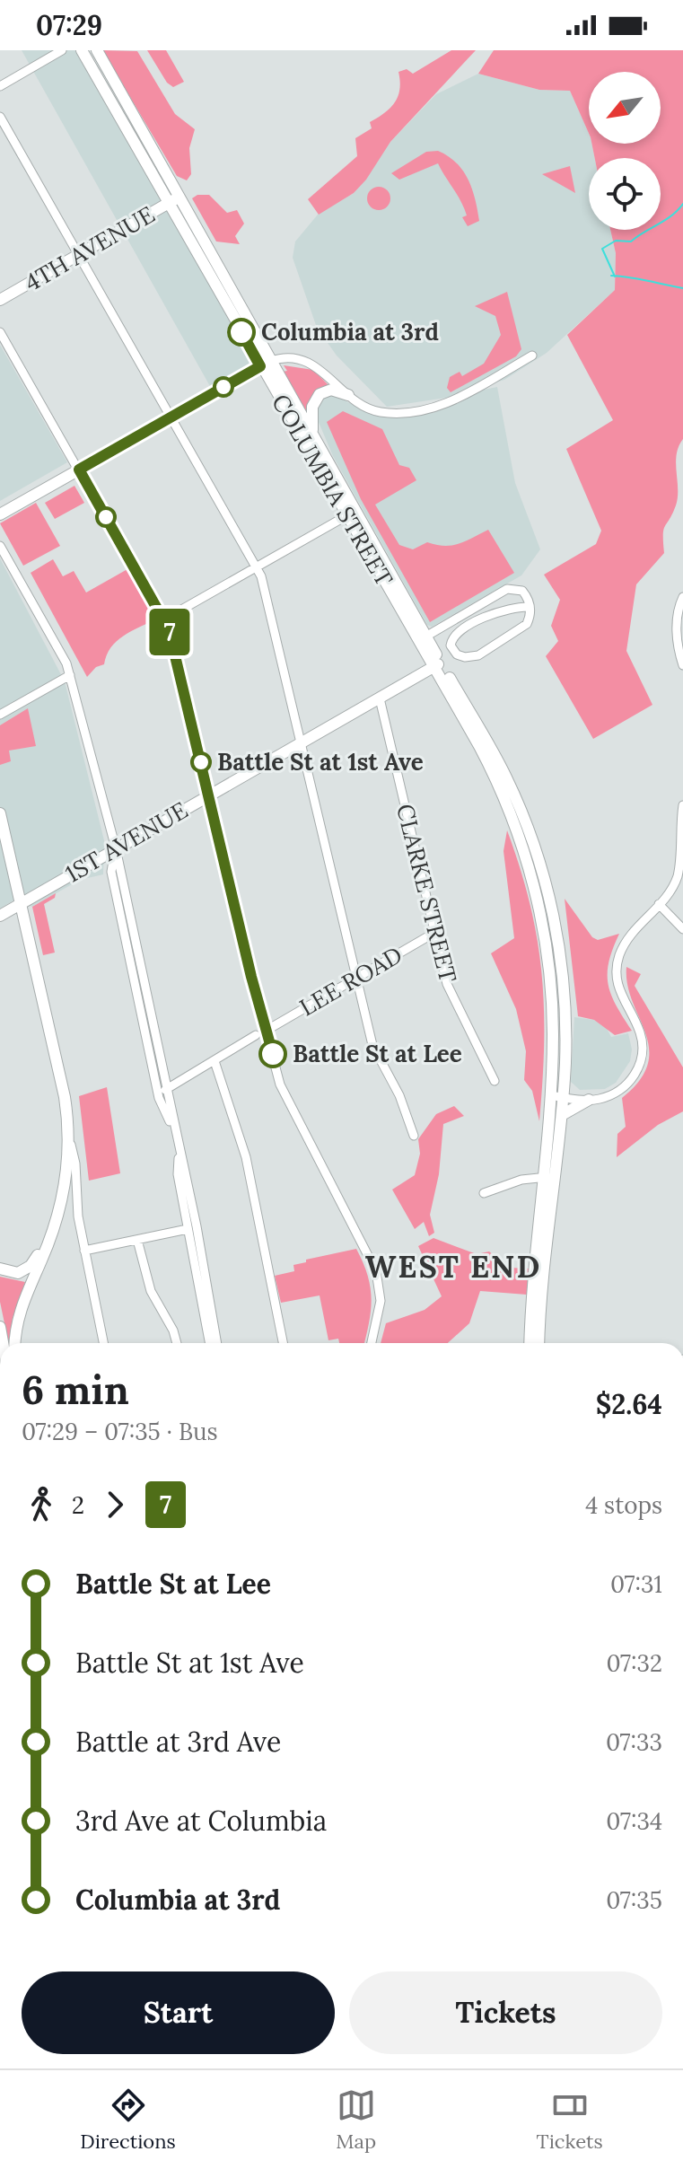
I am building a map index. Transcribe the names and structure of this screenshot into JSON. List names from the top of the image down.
{
  "streets": {
    "main road": ["4TH AVENUE", "COLUMBIA STREET", "1ST AVENUE"],
    "street": ["CLARKE STREET", "LEE ROAD"]
  },
  "crossings": [
    ["4TH AVENUE", "COLUMBIA STREET"],
    ["COLUMBIA STREET", "1ST AVENUE"],
    ["1ST AVENUE", "CLARKE STREET"],
    ["CLARKE STREET", "LEE ROAD"]
  ],
  "districts": ["WEST END"],
  "places": ["Columbia at 3rd", "Battle St at 1st Ave", "Battle St at Lee"],
  "lines": ["bus line 7"],
  "north": "bottom left",
  "page": {
    "status": "07:29",
    "on_map": "7",
    "heading": ["6 min", "07:29 – 07:35 · Bus", "$2.64"],
    "legs": ["2", "7", "4 stops"],
    "list": [
      {
        "name": "Battle St at Lee",
        "value": "07:31"
      },
      {
        "name": "Battle St at 1st Ave",
        "value": "07:32"
      },
      {
        "name": "Battle at 3rd Ave",
        "value": "07:33"
      },
      {
        "name": "3rd Ave at Columbia",
        "value": "07:34"
      },
      {
        "name": "Columbia at 3rd",
        "value": "07:35"
      }
    ],
    "buttons": ["Start", "Tickets"],
    "tabs": ["Directions", "Map", "Tickets"]
  }
}
